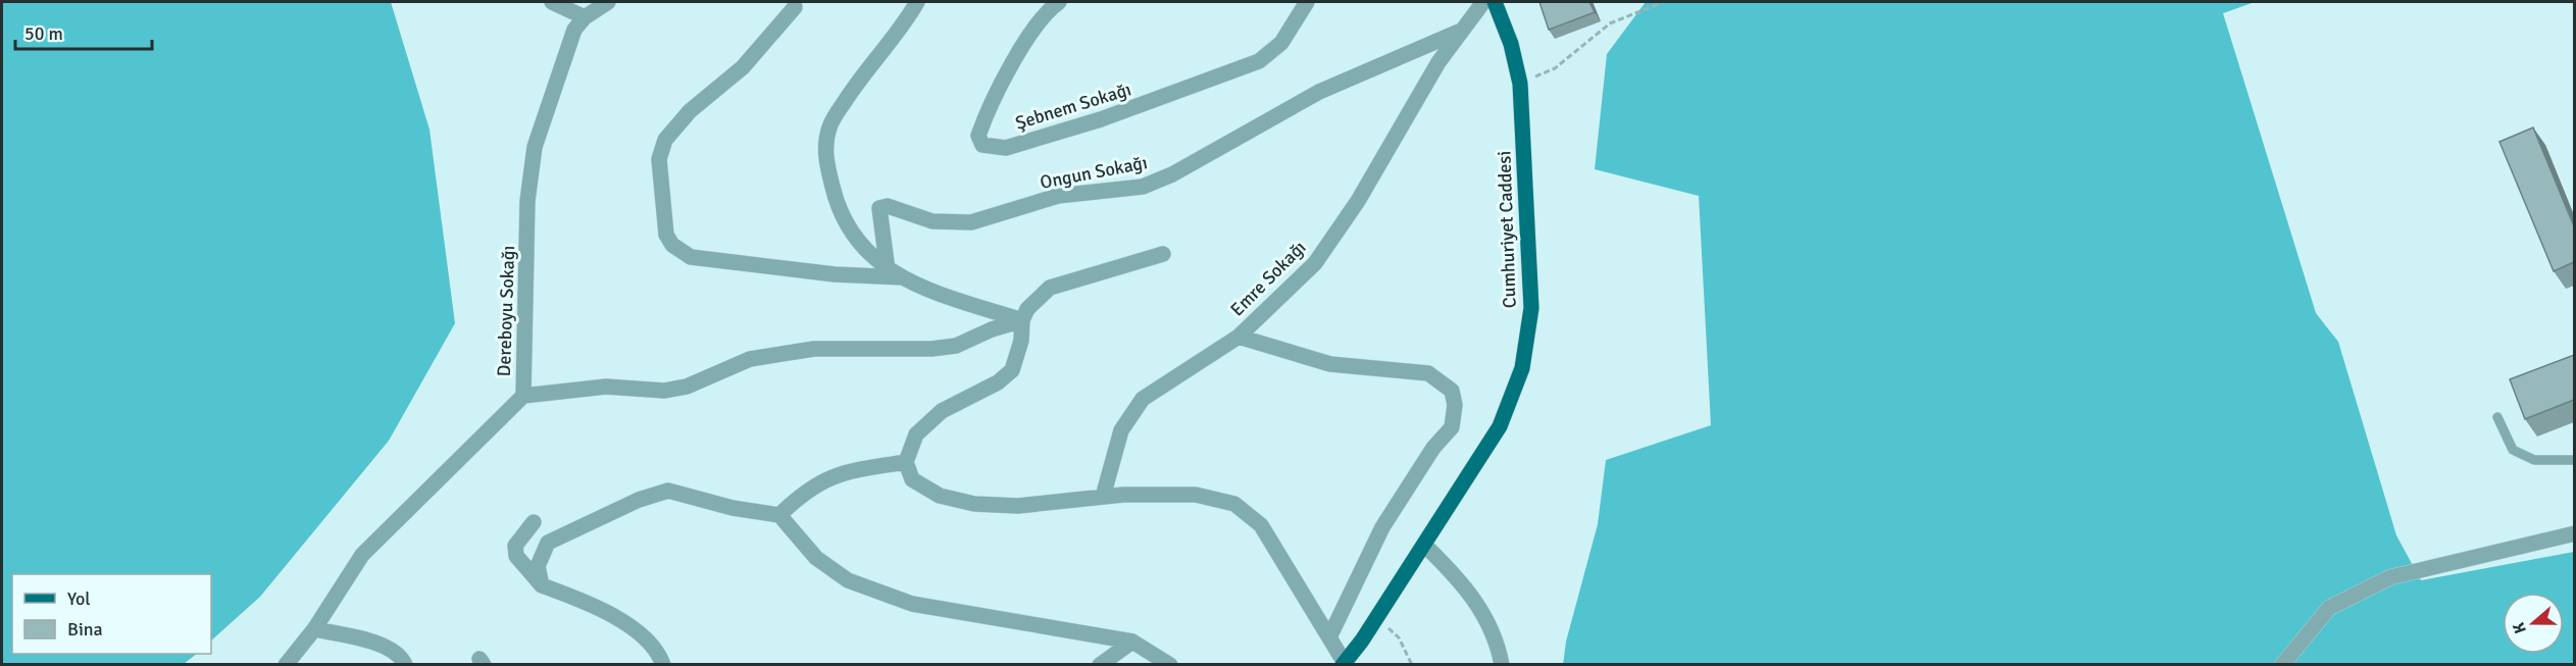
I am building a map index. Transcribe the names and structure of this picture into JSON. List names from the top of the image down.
{
  "streets": {
    "main road": ["Cumhuriyet Caddesi"],
    "street": [
      "Şebnem Sokağı",
      "Ongun Sokağı",
      "Emre Sokağı",
      "Dereboyu Sokağı"
    ]
  },
  "crossings": [
    ["Ongun Sokağı", "Emre Sokağı"]
  ],
  "legend": ["Yol", "Bina"],
  "scale_bar": "50 m",
  "north": "left"
}
